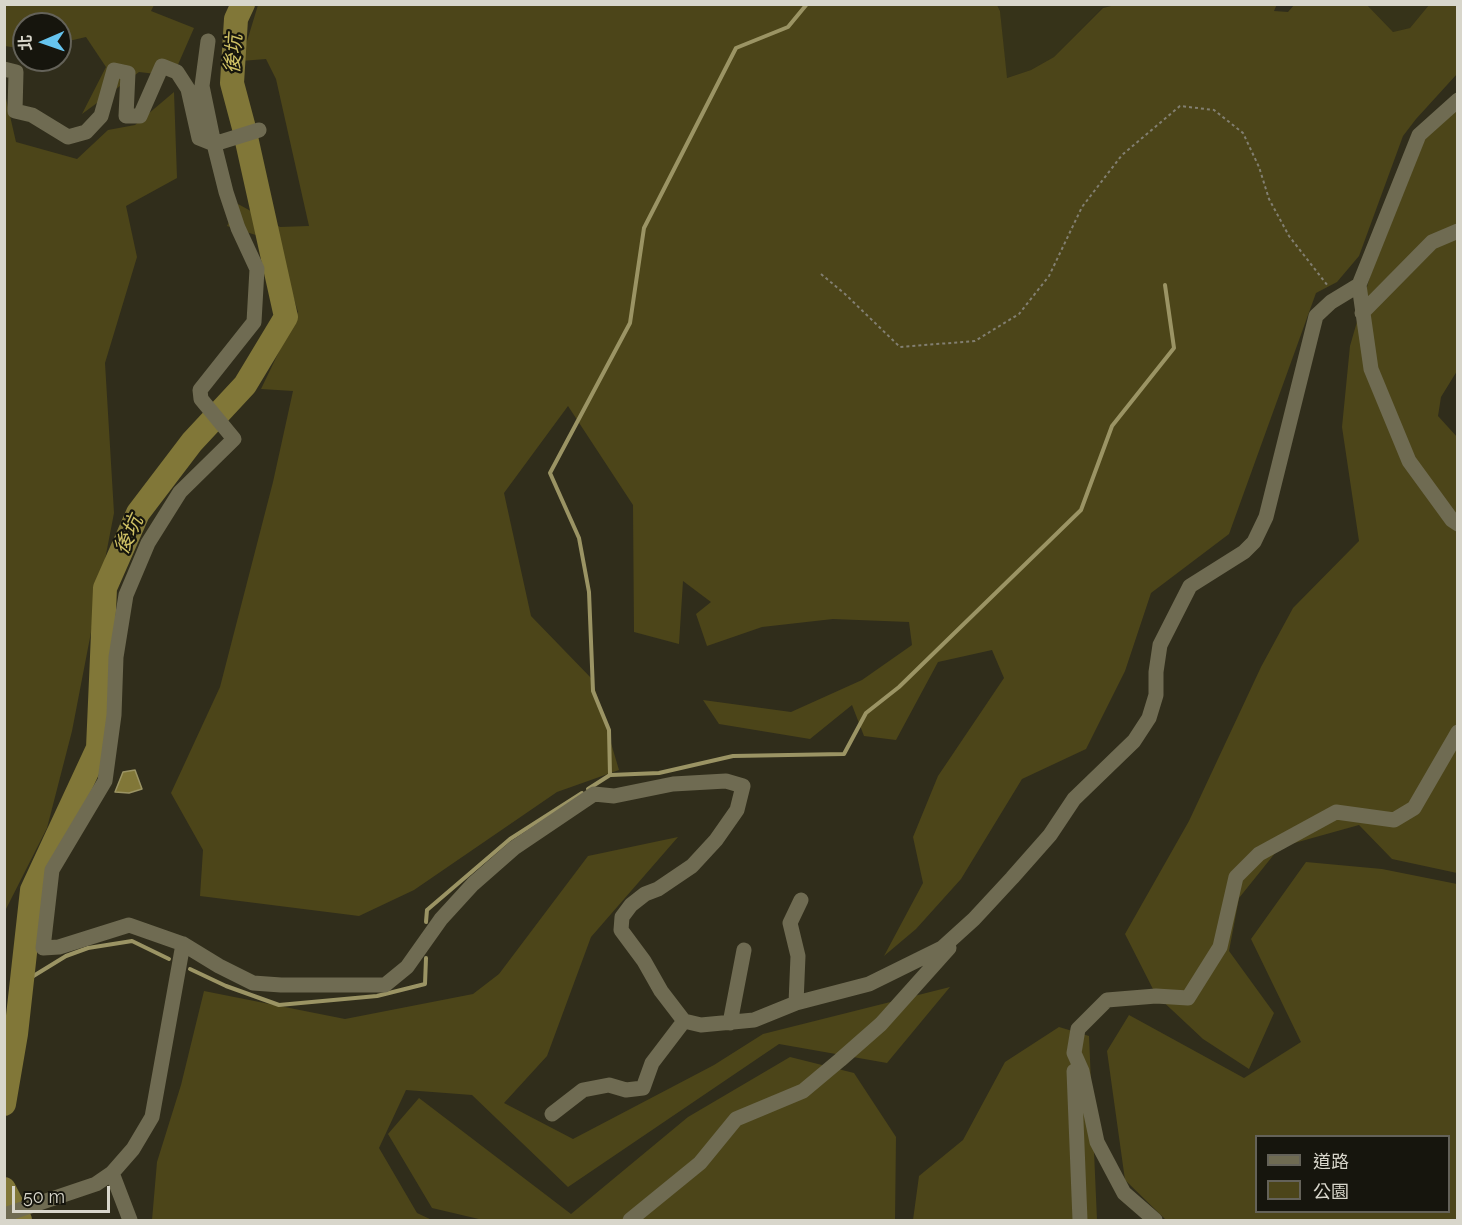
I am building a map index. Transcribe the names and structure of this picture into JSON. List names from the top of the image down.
{
  "water": ["後坑"],
  "legend": ["道路", "公園"],
  "scale_bar": "50 m",
  "north": "left"
}
